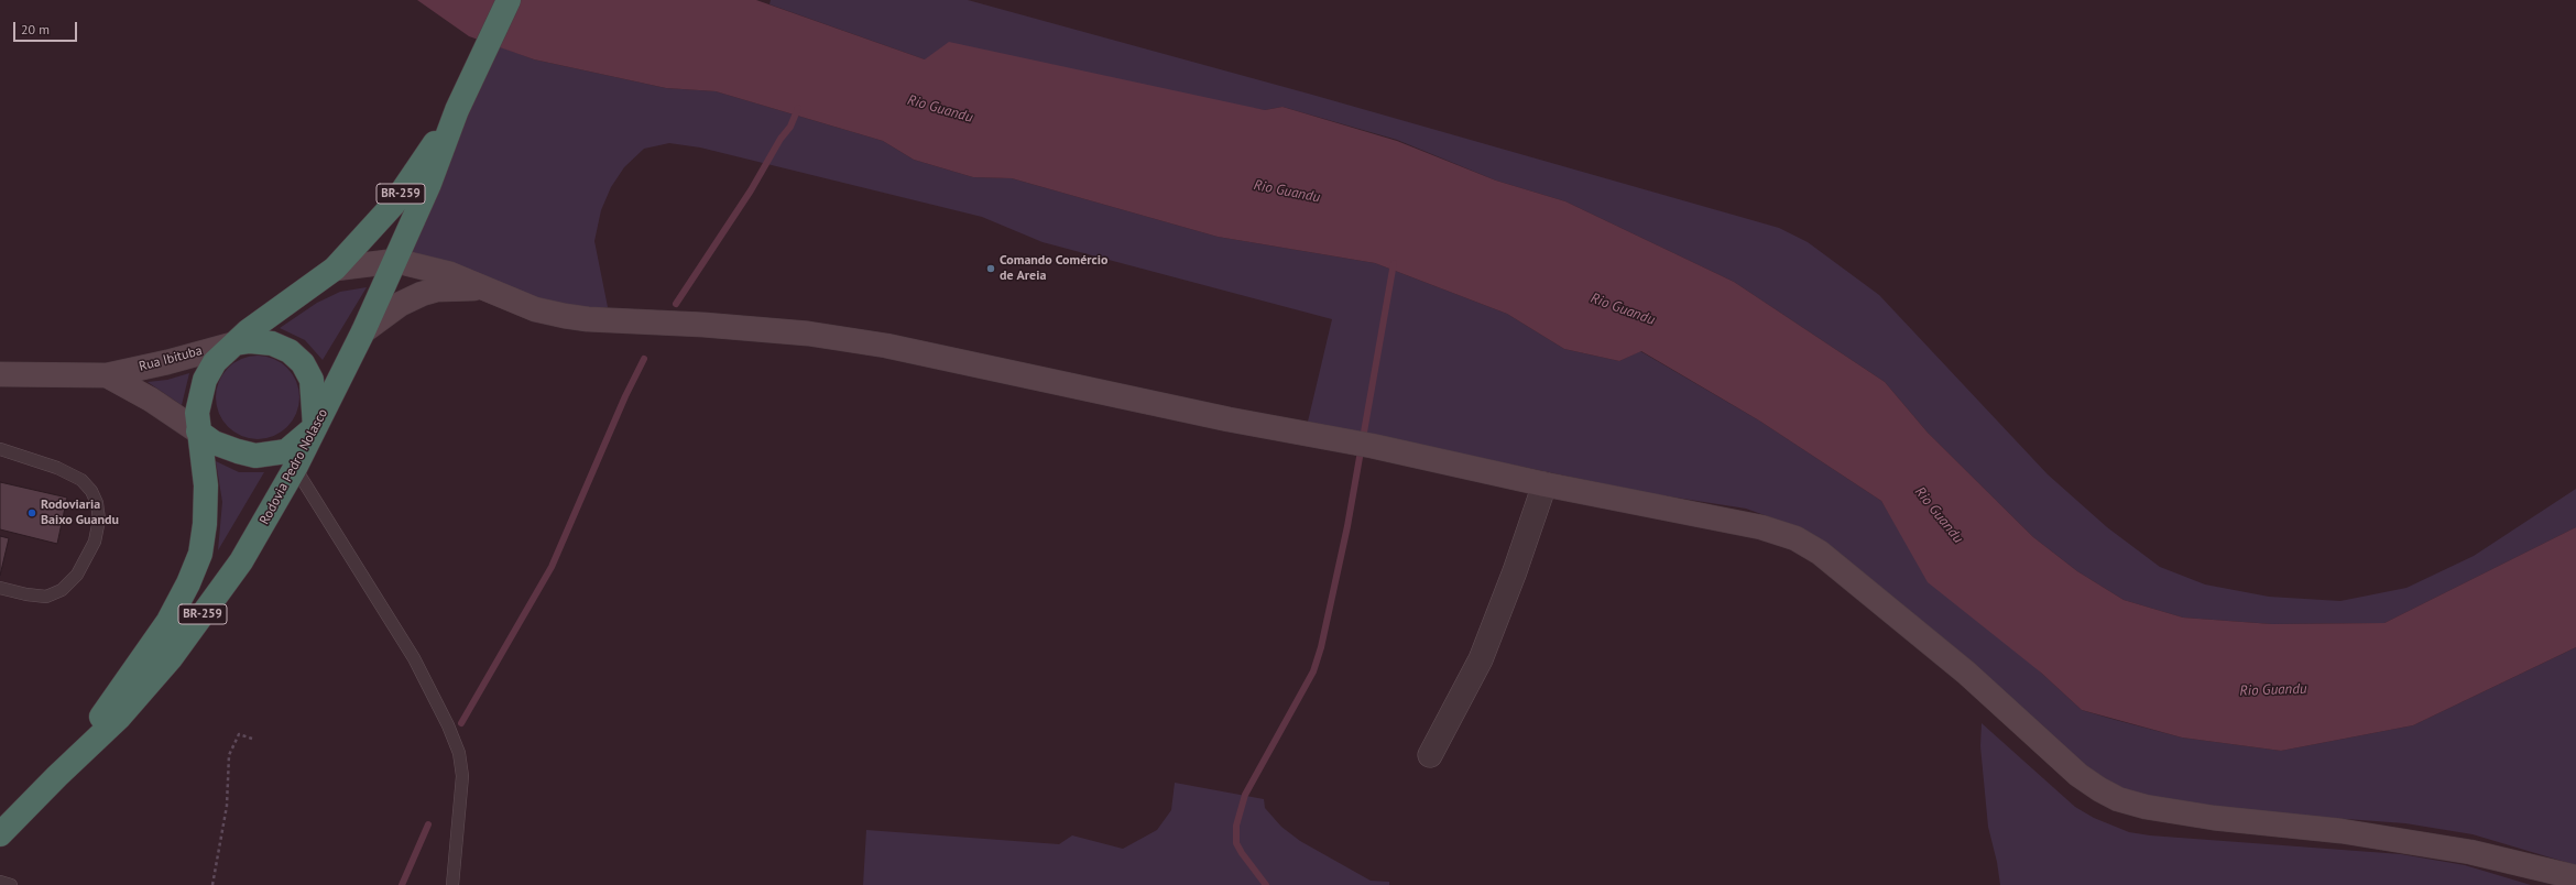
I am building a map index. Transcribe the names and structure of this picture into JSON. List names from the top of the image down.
{
  "streets": {
    "highway": ["BR-259", "Rodovia Pedro Nolasco"],
    "main road": ["Rua Ibituba"]
  },
  "crossings": [
    ["Rua Ibituba", "Rodovia Pedro Nolasco"]
  ],
  "water": ["Rio Guandu"],
  "places": ["Comando Comércio de Areia", "Rodoviaria Baixo Guandu"],
  "scale_bar": "20 m"
}
